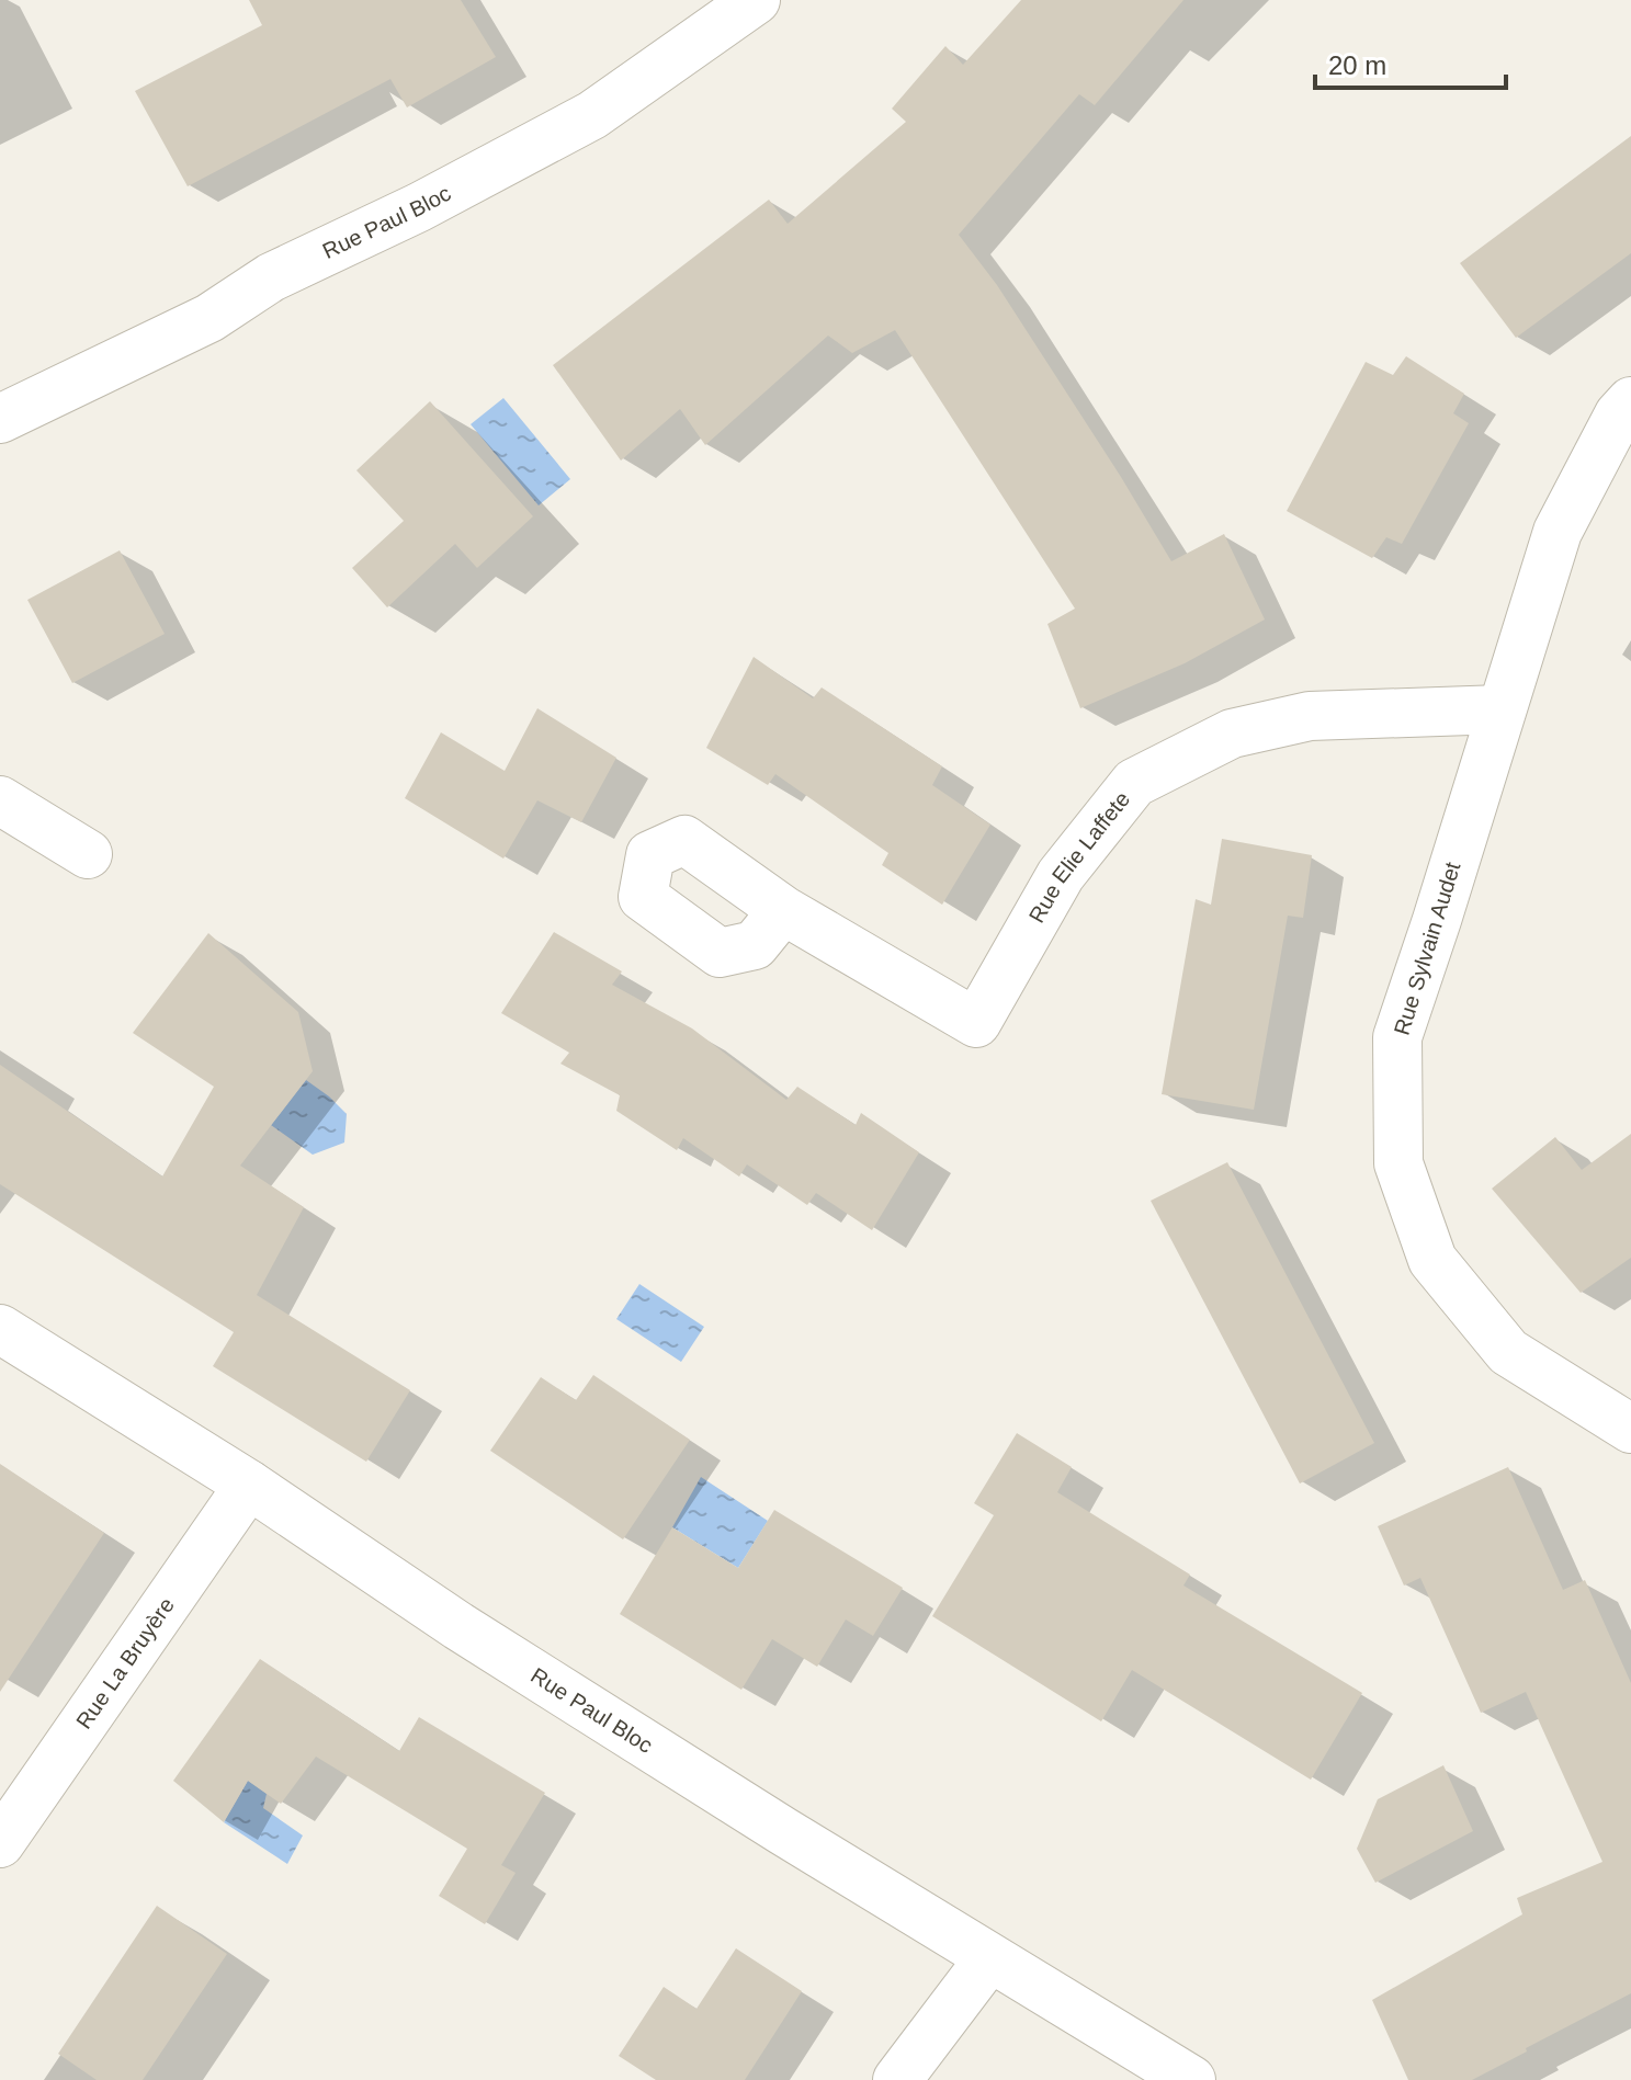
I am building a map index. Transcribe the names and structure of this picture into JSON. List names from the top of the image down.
{
  "streets": {
    "street": [
      "Rue Paul Bloc",
      "Rue Elie Laffete",
      "Rue Sylvain Audet",
      "Rue La Bruyère"
    ]
  },
  "crossings": [
    ["Rue Paul Bloc", "Rue La Bruyère"],
    ["Rue Elie Laffete", "Rue Sylvain Audet"]
  ],
  "scale_bar": "20 m"
}
